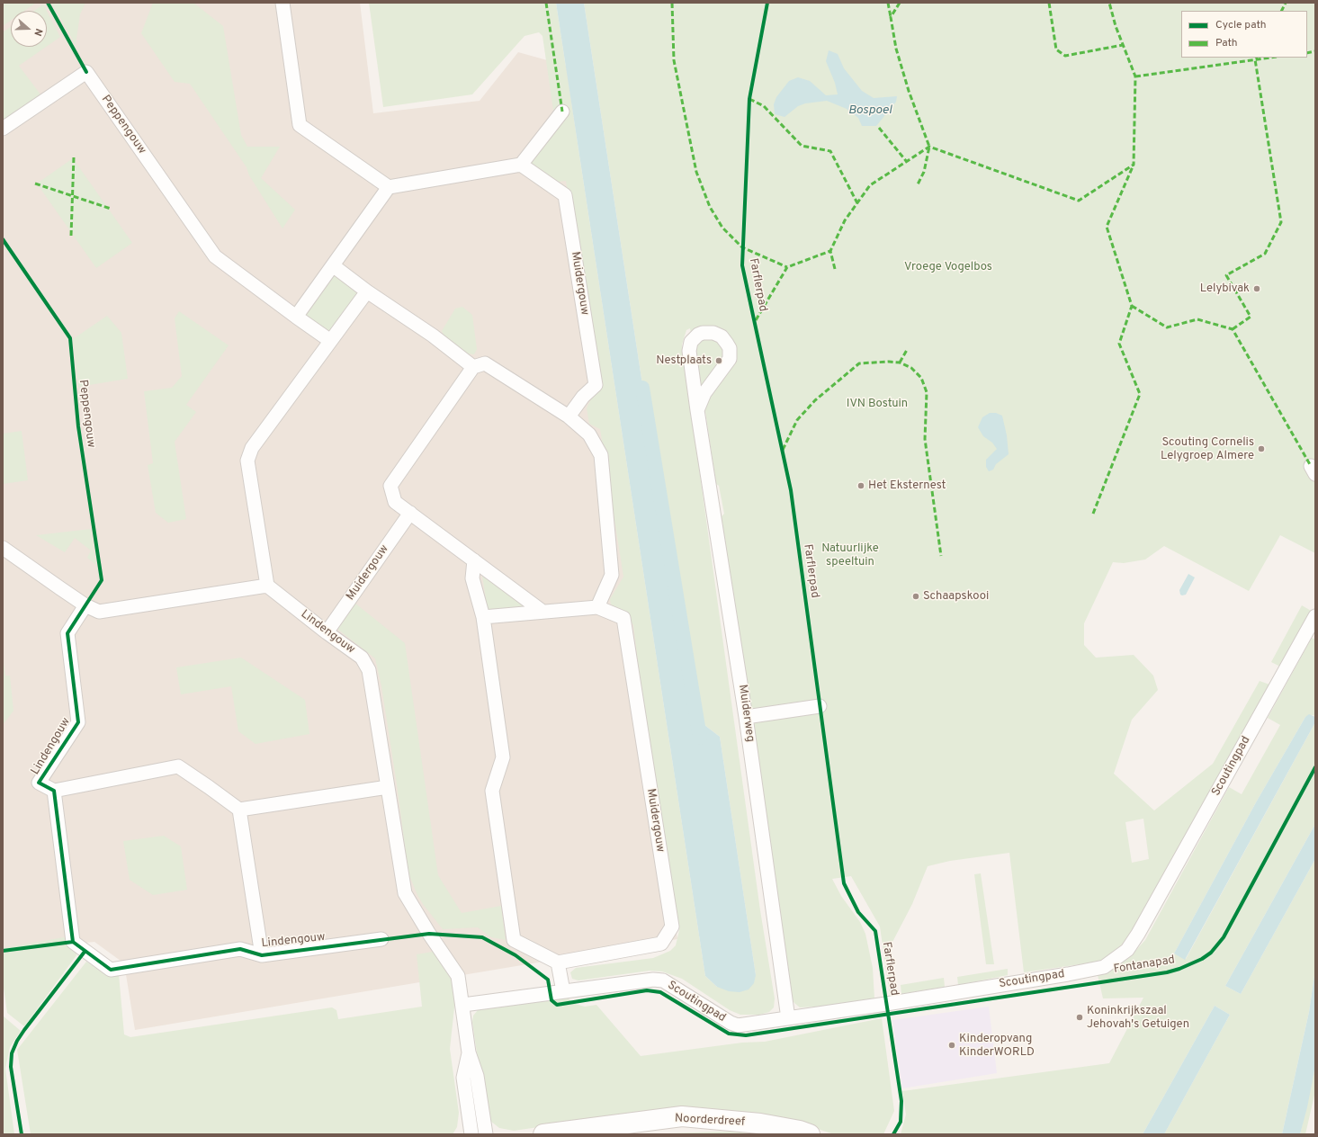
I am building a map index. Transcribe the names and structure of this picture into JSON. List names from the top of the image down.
{
  "streets": {
    "main road": ["Noorderdreef"],
    "street": [
      "Peppengouw",
      "Muidergouw",
      "Lindengouw",
      "Muiderweg",
      "Scoutingpad"
    ],
    "cycle path": ["Farflerpad", "Fontanapad"]
  },
  "crossings": [
    ["Muidergouw", "Lindengouw"],
    ["Muiderweg", "Scoutingpad"]
  ],
  "water": ["Bospoel"],
  "parks": ["Vroege Vogelbos", "IVN Bostuin", "Natuurlijke speeltuin"],
  "places": [
    "Lelybivak",
    "Nestplaats",
    "Scouting Cornelis Lelygroep Almere",
    "Het Eksternest",
    "Schaapskooi",
    "Koninkrijkszaal Jehovah's Getuigen",
    "Kinderopvang KinderWORLD"
  ],
  "legend": ["Cycle path", "Path"],
  "north": "right"
}
